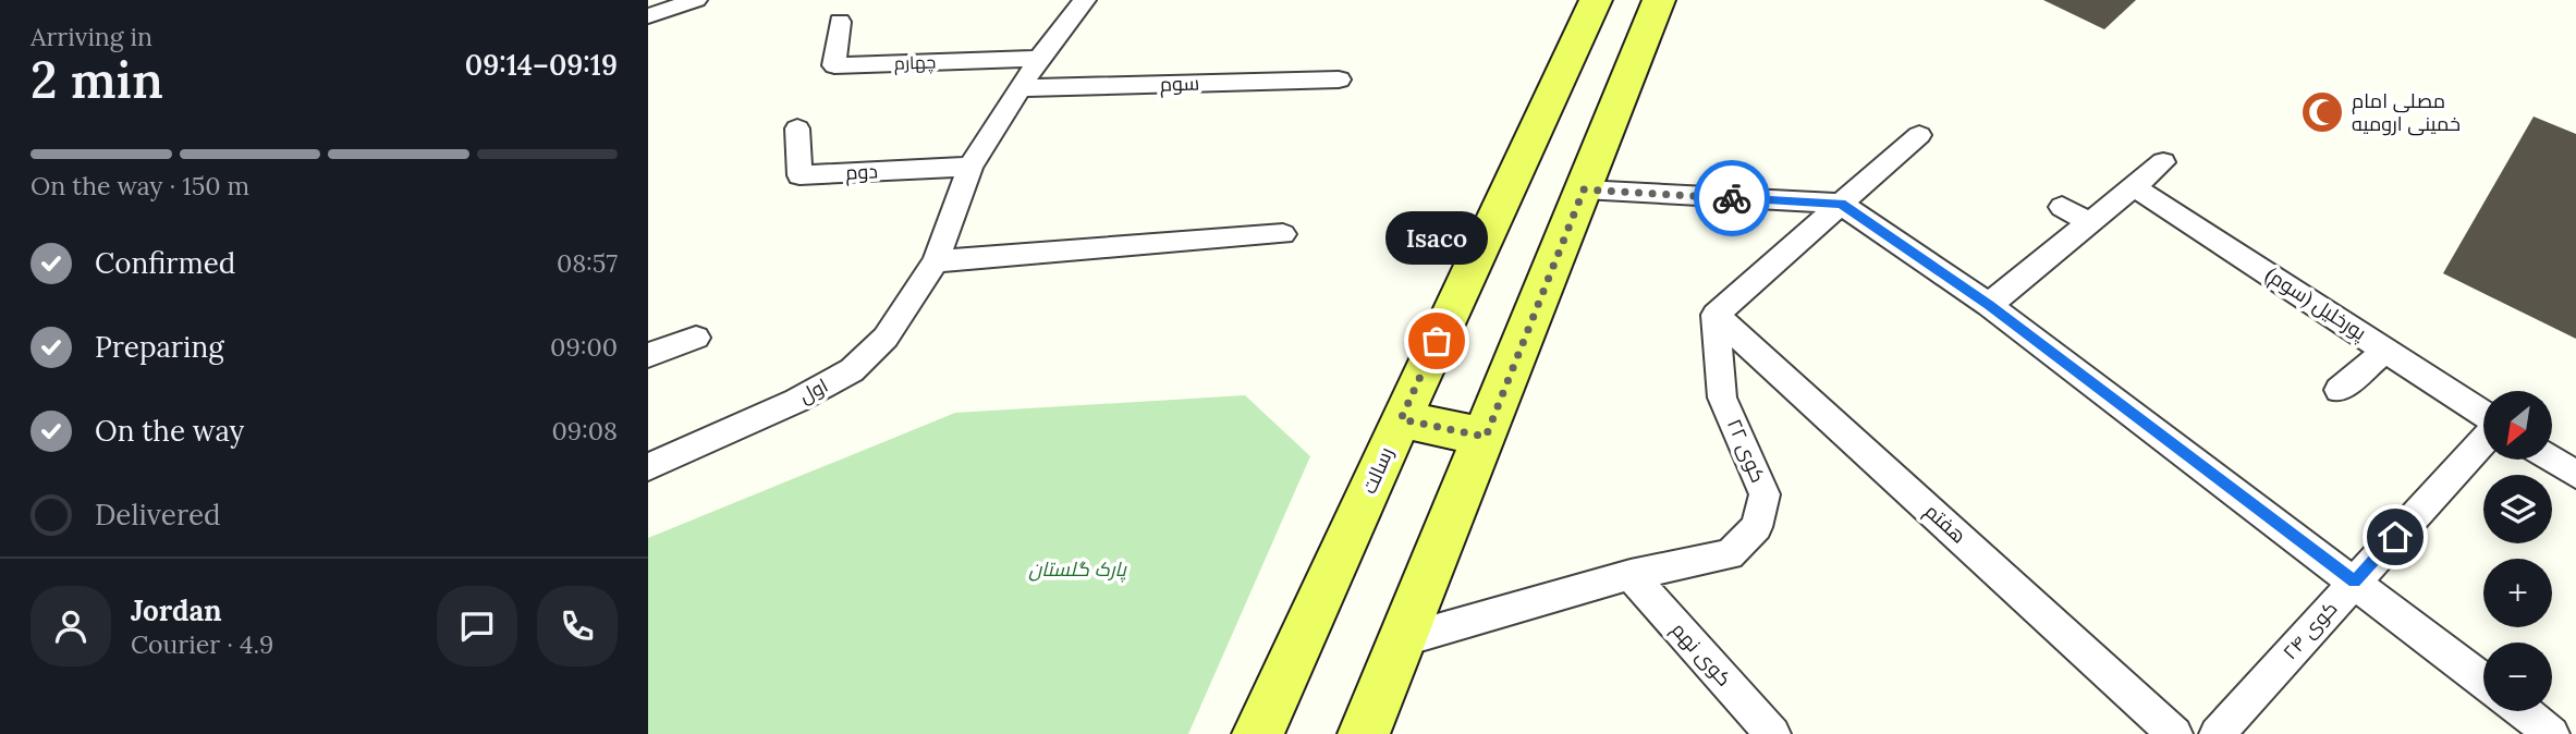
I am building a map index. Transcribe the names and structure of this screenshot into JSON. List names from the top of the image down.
{
  "streets": {
    "main road": ["رسالت"],
    "street": [
      "چهارم",
      "سوم",
      "دوم",
      "پورخلیل (سوم)",
      "اول",
      "کوی ۲۲",
      "هفتم",
      "کوی ۲۴",
      "کوی نهم"
    ]
  },
  "crossings": [
    ["چهارم", "اول"],
    ["سوم", "اول"],
    ["دوم", "اول"],
    ["کوی ۲۲", "هفتم"],
    ["کوی ۲۲", "کوی نهم"]
  ],
  "parks": ["پارک گلستان"],
  "places": {
    "mosque": ["مصلی امام خمینی ارومیه"],
    "other": ["Isaco"]
  },
  "north": "bottom left",
  "page": {
    "heading": ["2 min", "Arriving in", "09:14–09:19"],
    "panel": ["Jordan", "Courier · 4.9"],
    "bar": "On the way · 150 m",
    "bubble": "Isaco",
    "list": [
      ["Confirmed", "08:57"],
      ["Preparing", "09:00"],
      ["On the way", "09:08"],
      "Delivered"
    ],
    "map_buttons": ["+", "−"]
  }
}
